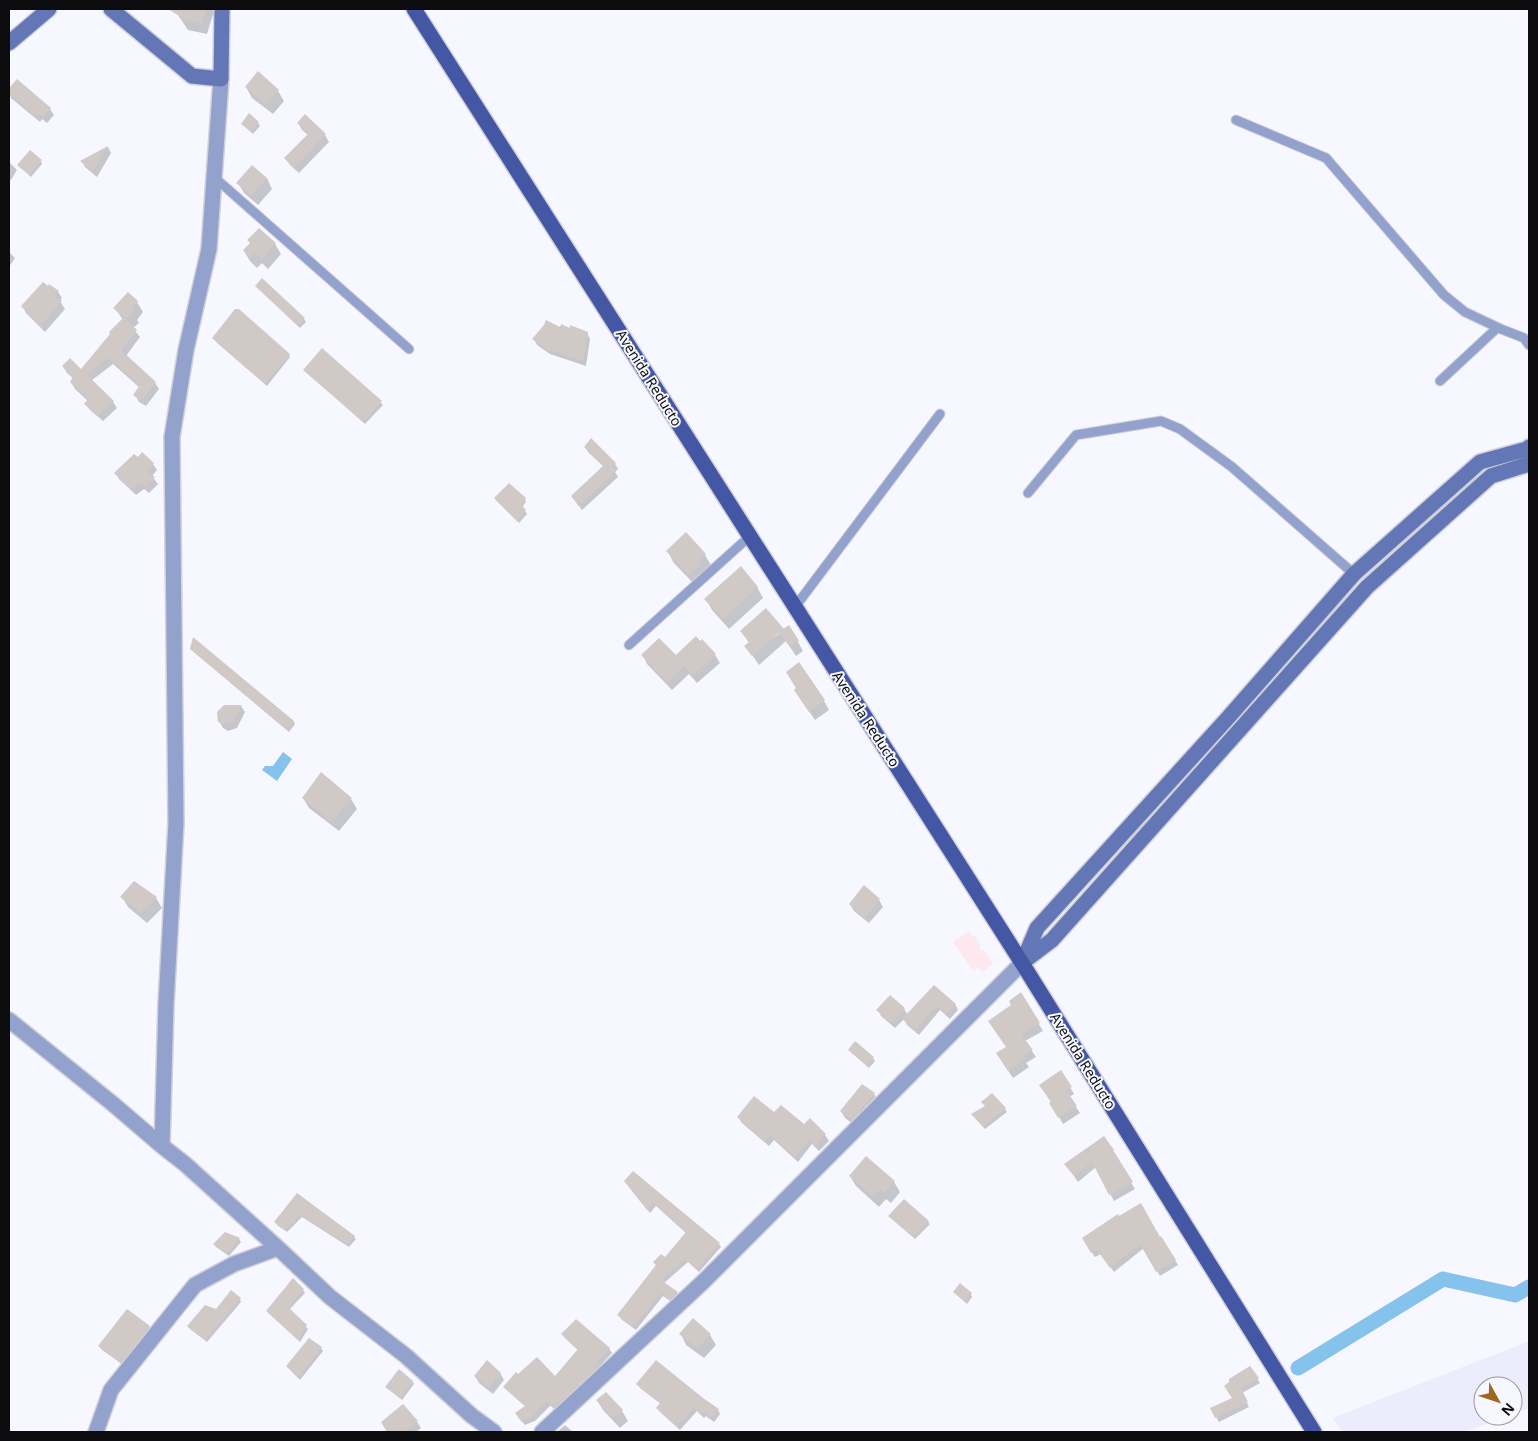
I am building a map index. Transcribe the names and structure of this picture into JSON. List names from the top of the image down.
{
  "streets": {
    "main road": ["Avenida Reducto"]
  },
  "north": "bottom right"
}
